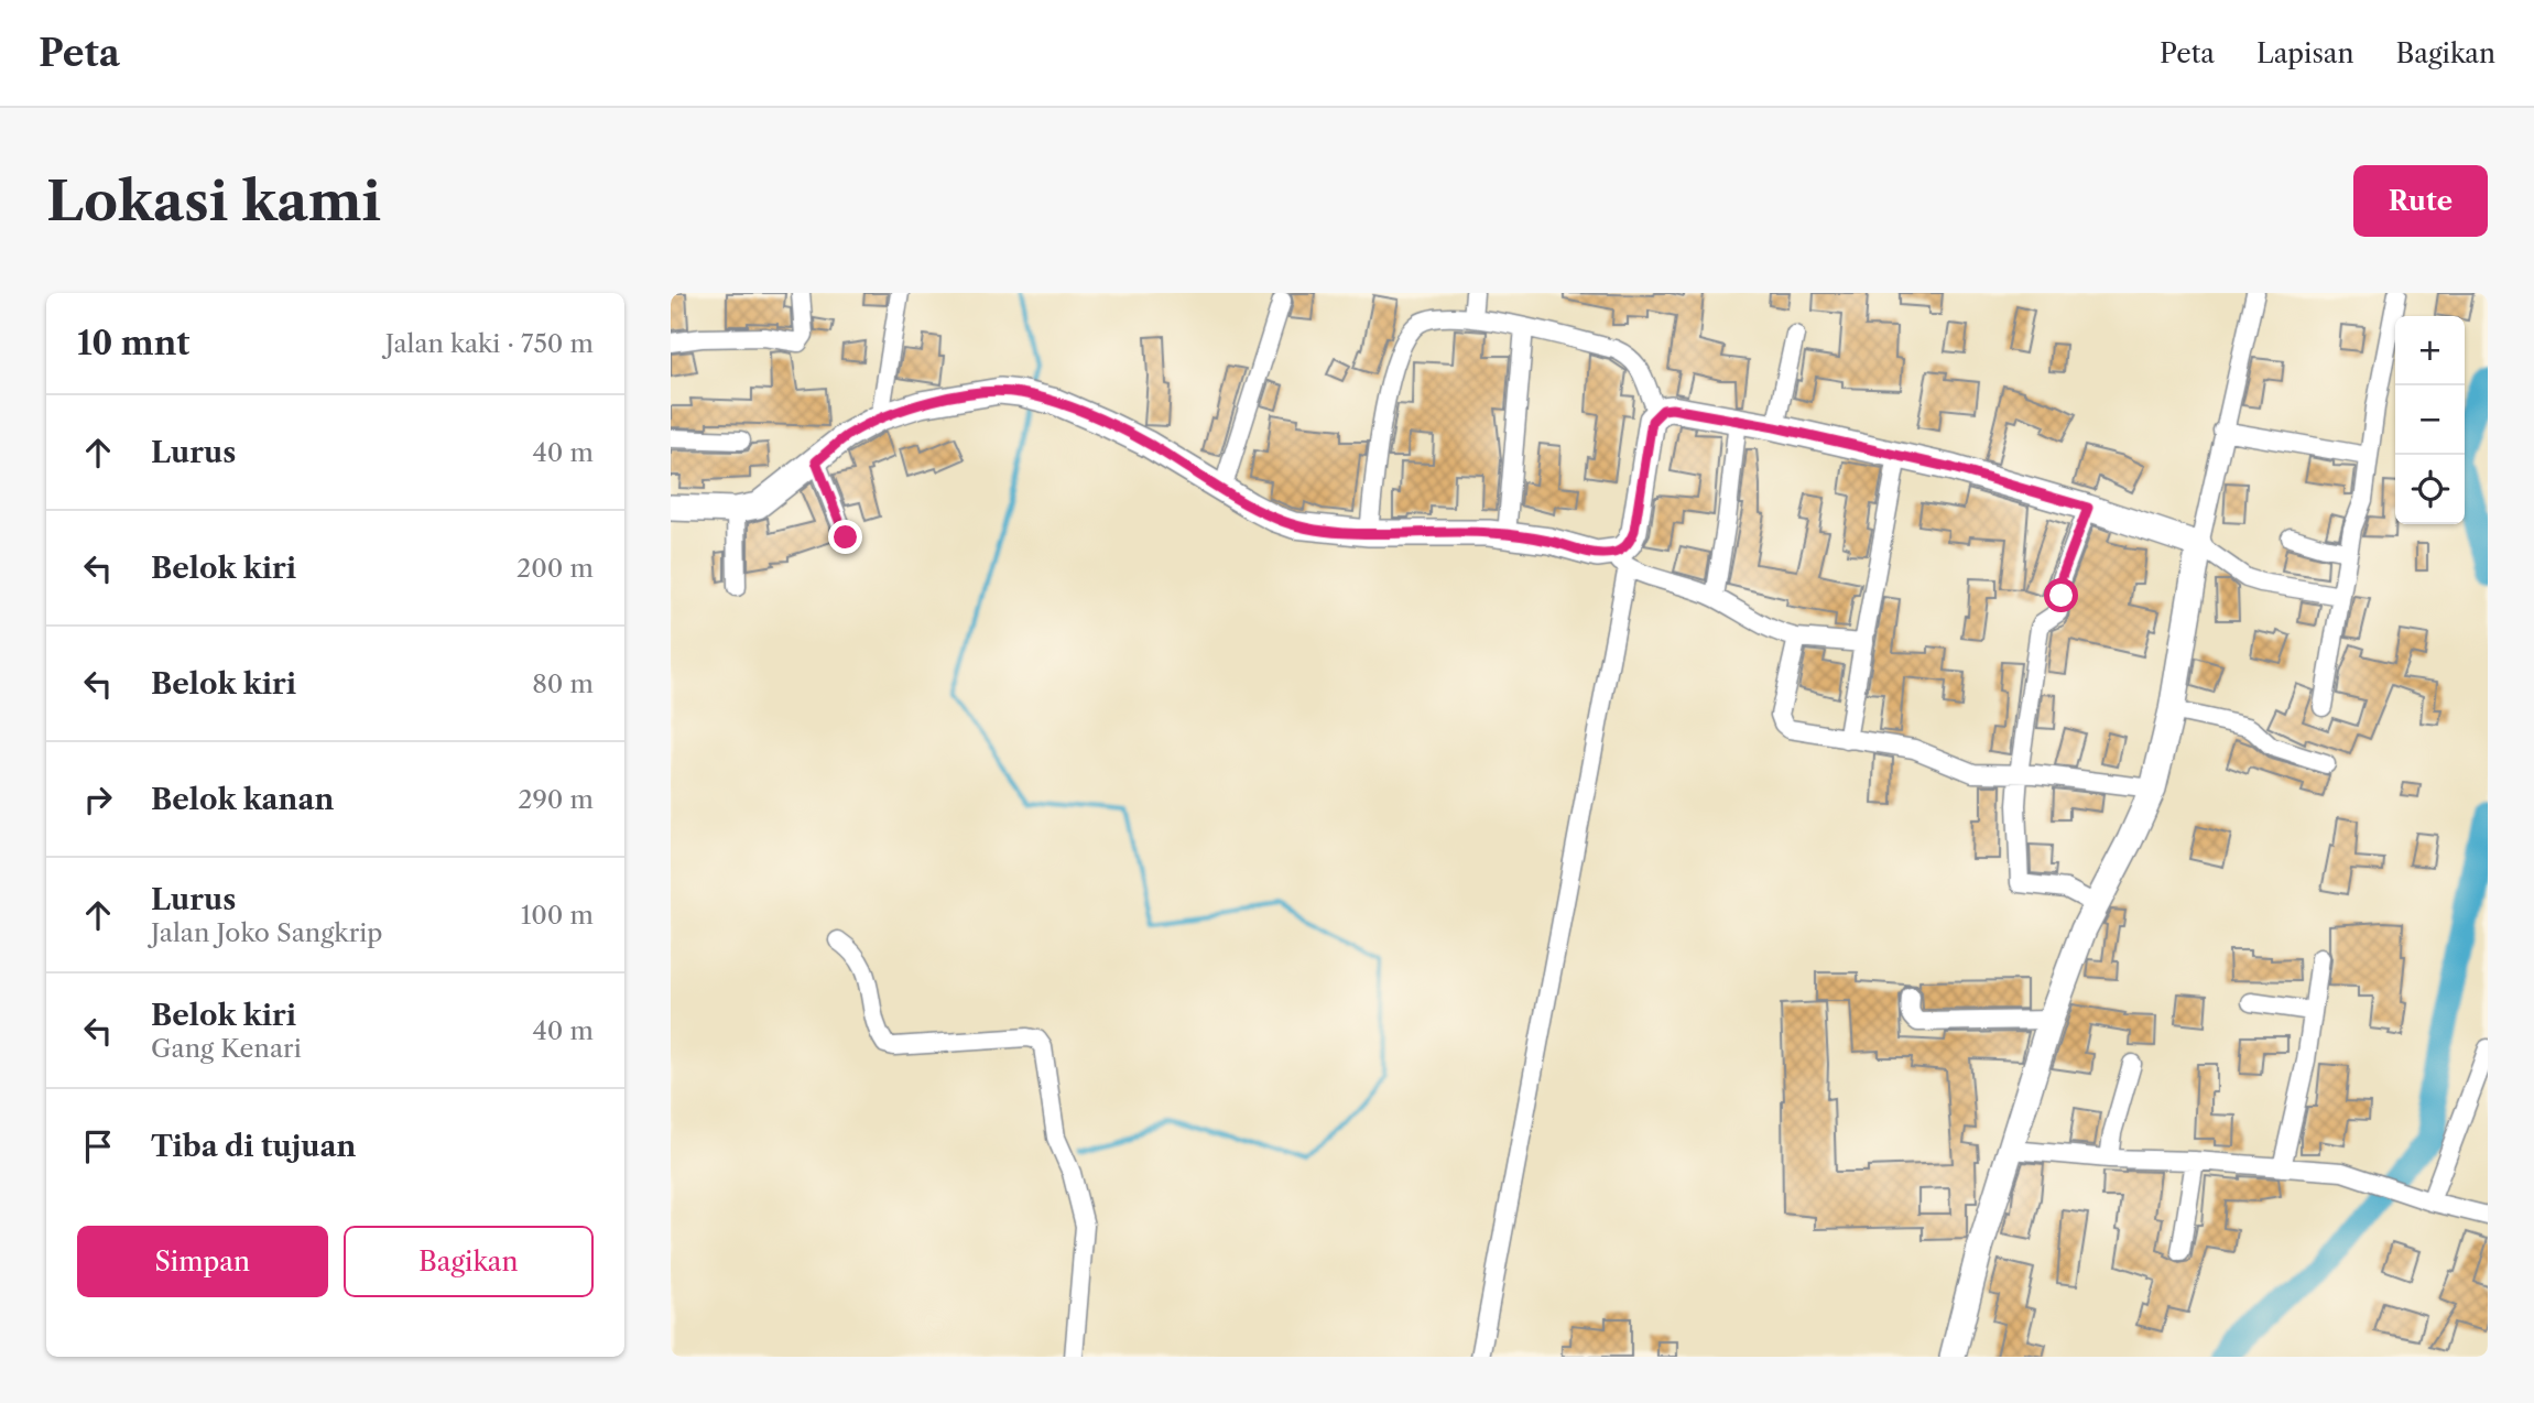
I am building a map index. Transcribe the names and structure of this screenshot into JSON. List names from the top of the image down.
{
  "page": {
    "header": "Peta",
    "nav": ["Peta", "Lapisan", "Bagikan"],
    "buttons": [
      "Rute",
      ["Simpan", "Bagikan"]
    ],
    "title": "Lokasi kami",
    "heading": ["10 mnt", "Jalan kaki · 750 m"],
    "map_buttons": ["+", "−"],
    "list": [
      ["Lurus", "40 m"],
      ["Belok kiri", "200 m"],
      ["Belok kiri", "80 m"],
      ["Belok kanan", "290 m"],
      ["Lurus", "Jalan Joko Sangkrip", "100 m"],
      ["Belok kiri", "Gang Kenari", "40 m"],
      "Tiba di tujuan"
    ]
  }
}
